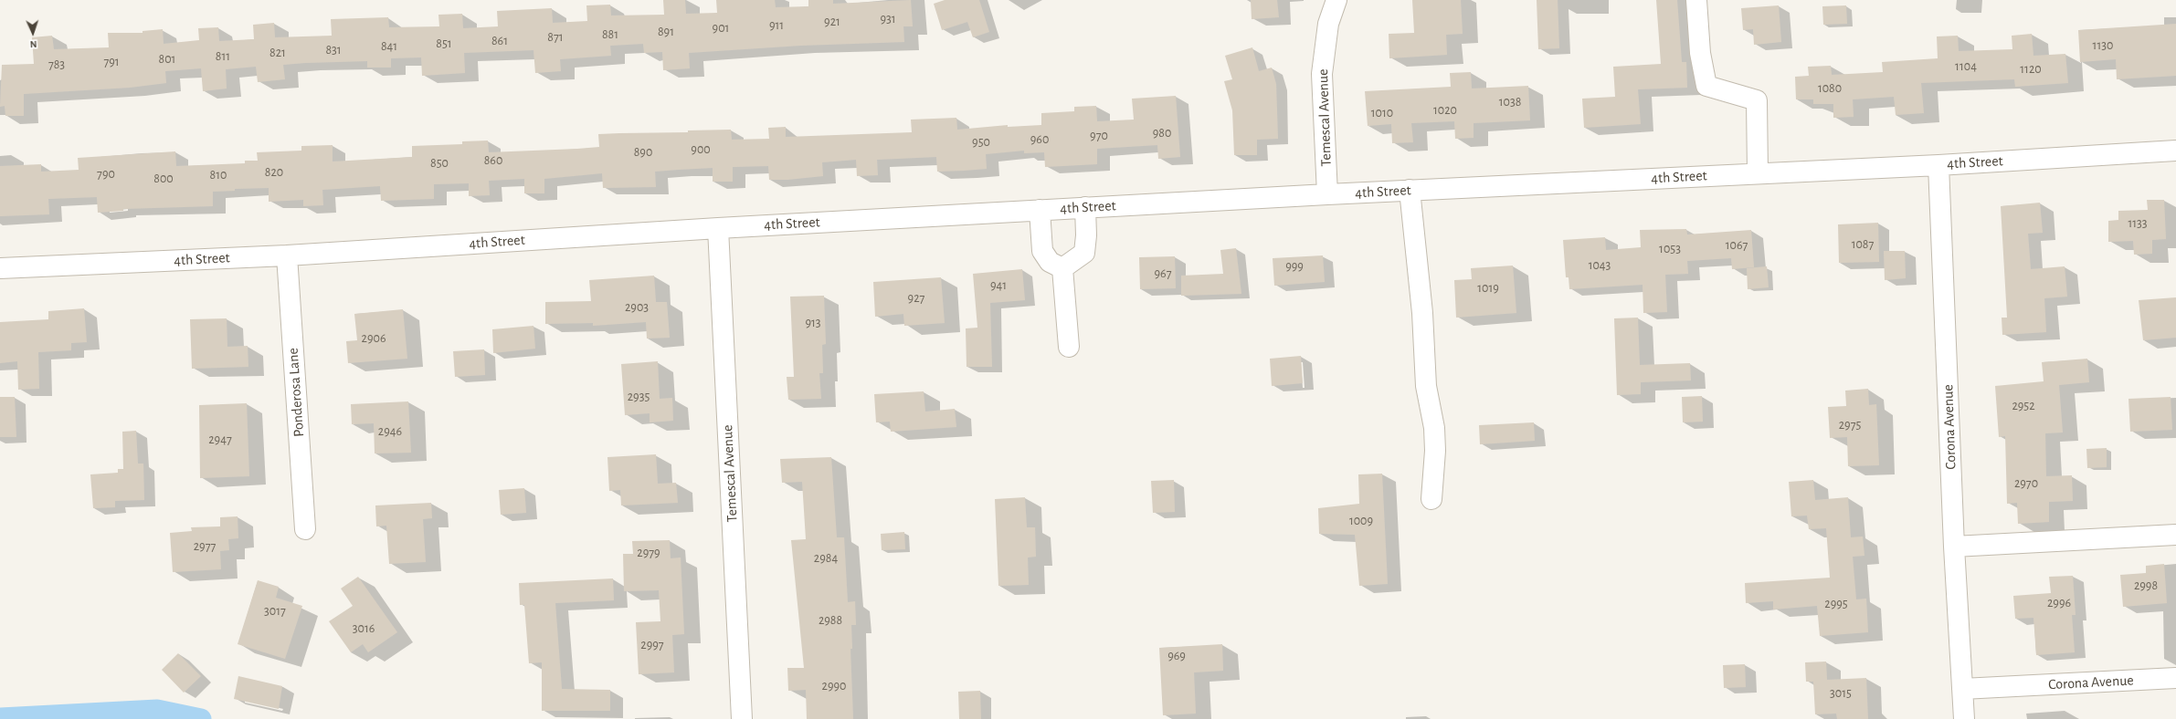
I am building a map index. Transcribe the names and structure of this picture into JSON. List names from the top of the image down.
{
  "streets": {
    "street": [
      "Temescal Avenue",
      "4th Street",
      "Ponderosa Lane",
      "Corona Avenue"
    ]
  },
  "crossings": [
    ["Temescal Avenue", "4th Street"],
    ["4th Street", "Ponderosa Lane"],
    ["4th Street", "Corona Avenue"]
  ],
  "house_numbers": [
    "931",
    "921",
    "911",
    "901",
    "891",
    "881",
    "871",
    "861",
    "851",
    "1130",
    "841",
    "831",
    "821",
    "811",
    "801",
    "791",
    "783",
    "1104",
    "1120",
    "1080",
    "1038",
    "1020",
    "1010",
    "980",
    "970",
    "960",
    "950",
    "900",
    "890",
    "860",
    "850",
    "820",
    "790",
    "810",
    "800",
    "1133",
    "1087",
    "1067",
    "1053",
    "1043",
    "999",
    "967",
    "941",
    "1019",
    "927",
    "2903",
    "913",
    "2906",
    "2935",
    "2952",
    "2975",
    "2946",
    "2947",
    "2970",
    "1009",
    "2977",
    "2979",
    "2984",
    "2998",
    "2996",
    "2995",
    "3017",
    "2988",
    "3016",
    "2997",
    "969",
    "2990",
    "3015"
  ],
  "north": "bottom"
}
